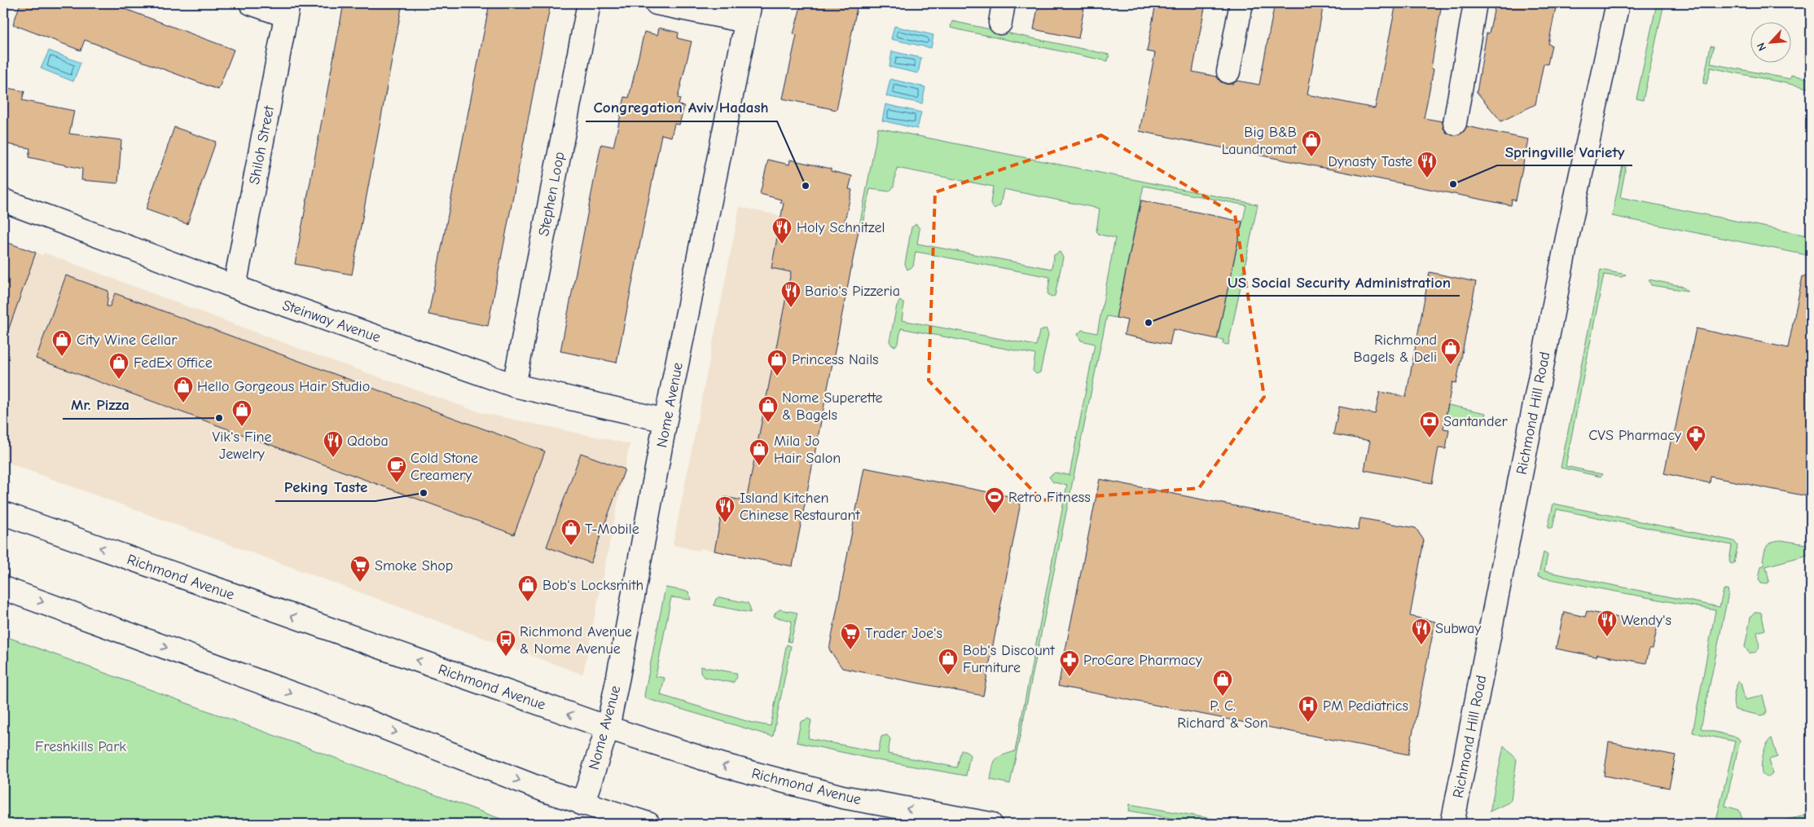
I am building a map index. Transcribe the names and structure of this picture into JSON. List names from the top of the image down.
{
  "streets": {
    "street": [
      "Shiloh Street",
      "Stephen Loop",
      "Steinway Avenue",
      "Nome Avenue",
      "Richmond Hill Road",
      "Richmond Avenue"
    ]
  },
  "crossings": [
    ["Shiloh Street", "Steinway Avenue"],
    ["Stephen Loop", "Steinway Avenue"],
    ["Steinway Avenue", "Nome Avenue"],
    ["Nome Avenue", "Richmond Avenue"]
  ],
  "parks": ["Freshkills Park"],
  "places": {
    "shop": [
      "Big B&B Laundromat",
      "City Wine Cellar",
      "Richmond Bagels & Deli",
      "Princess Nails",
      "FedEx Office",
      "Hello Gorgeous Hair Studio",
      "Nome Superette & Bagels",
      "Vik's Fine Jewelry",
      "Mila Jo Hair Salon",
      "T-Mobile",
      "Bob's Locksmith",
      "Bob's Discount Furniture",
      "P. C. Richard & Son"
    ],
    "restaurant": [
      "Dynasty Taste",
      "Holy Schnitzel",
      "Bario's Pizzeria",
      "Qdoba",
      "Island Kitchen Chinese Restaurant",
      "Wendy's",
      "Subway"
    ],
    "other": [
      "Springville Variety",
      "Congregation Aviv Hadash",
      "US Social Security Administration",
      "Mr. Pizza",
      "Peking Taste"
    ],
    "bank": ["Santander"],
    "pharmacy": ["CVS Pharmacy", "ProCare Pharmacy"],
    "cafe": ["Cold Stone Creamery"],
    "sports": ["Retro Fitness"],
    "supermarket": ["Smoke Shop", "Trader Joe's"],
    "bus stop": ["Richmond Avenue & Nome Avenue"],
    "hospital": ["PM Pediatrics"]
  },
  "north": "bottom left"
}
